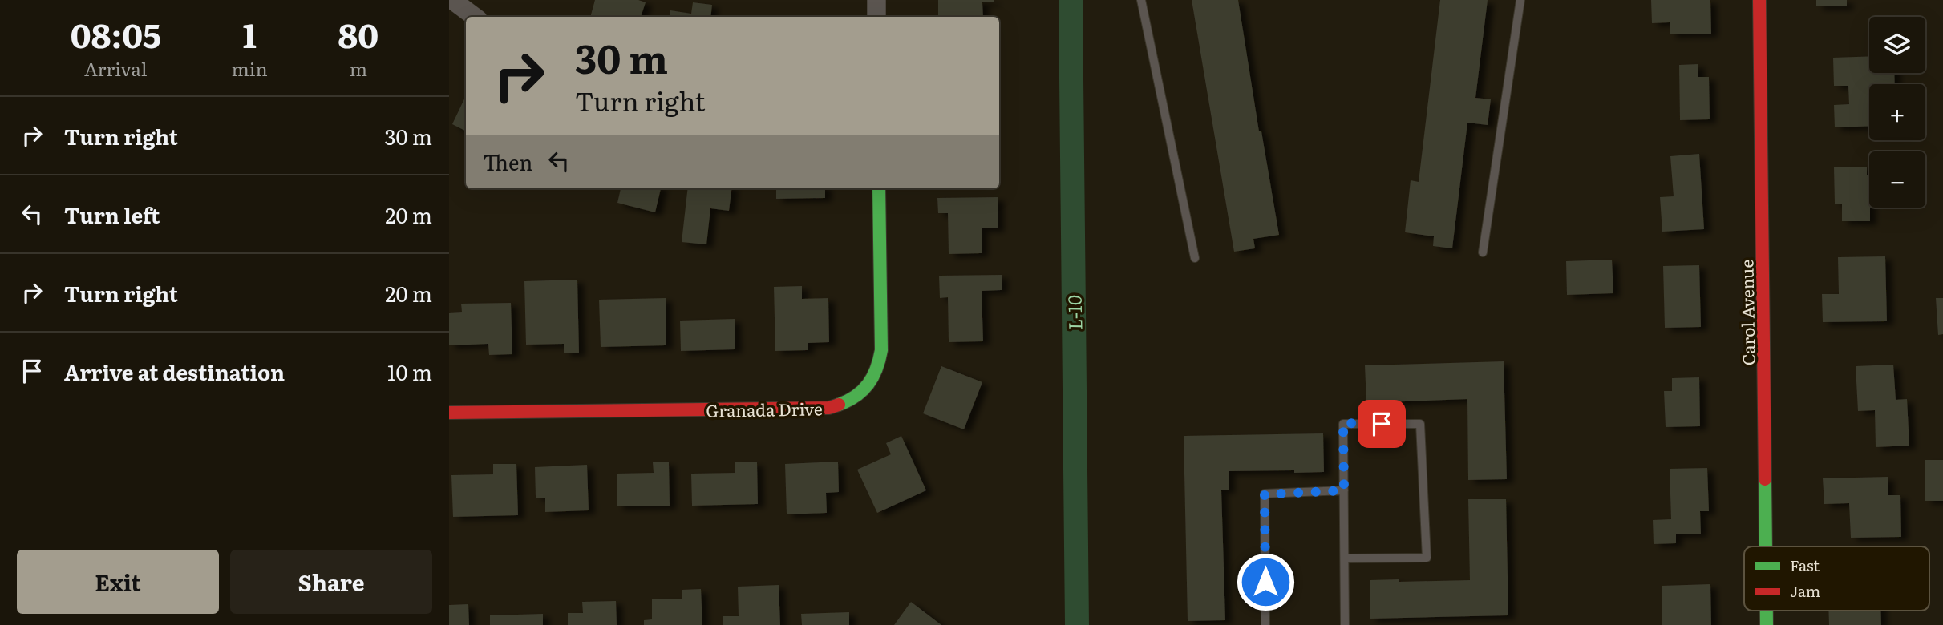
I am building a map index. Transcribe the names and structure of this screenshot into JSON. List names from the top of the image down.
{
  "streets": {
    "street": ["Carol Avenue", "Granada Drive"]
  },
  "water": ["L-10"],
  "legend": ["Fast", "Jam"],
  "page": {
    "eta": [
      "08:05",
      "Arrival",
      "1",
      "min",
      "80",
      "m"
    ],
    "map_buttons": ["+", "−"],
    "turn": ["30 m", "Turn right"],
    "list": [
      {
        "name": "Turn right",
        "value": "30 m"
      },
      {
        "name": "Turn left",
        "value": "20 m"
      },
      {
        "name": "Turn right",
        "value": "20 m"
      },
      {
        "name": "Arrive at destination",
        "value": "10 m"
      }
    ],
    "then": "Then",
    "buttons": ["Exit", "Share"]
  }
}
